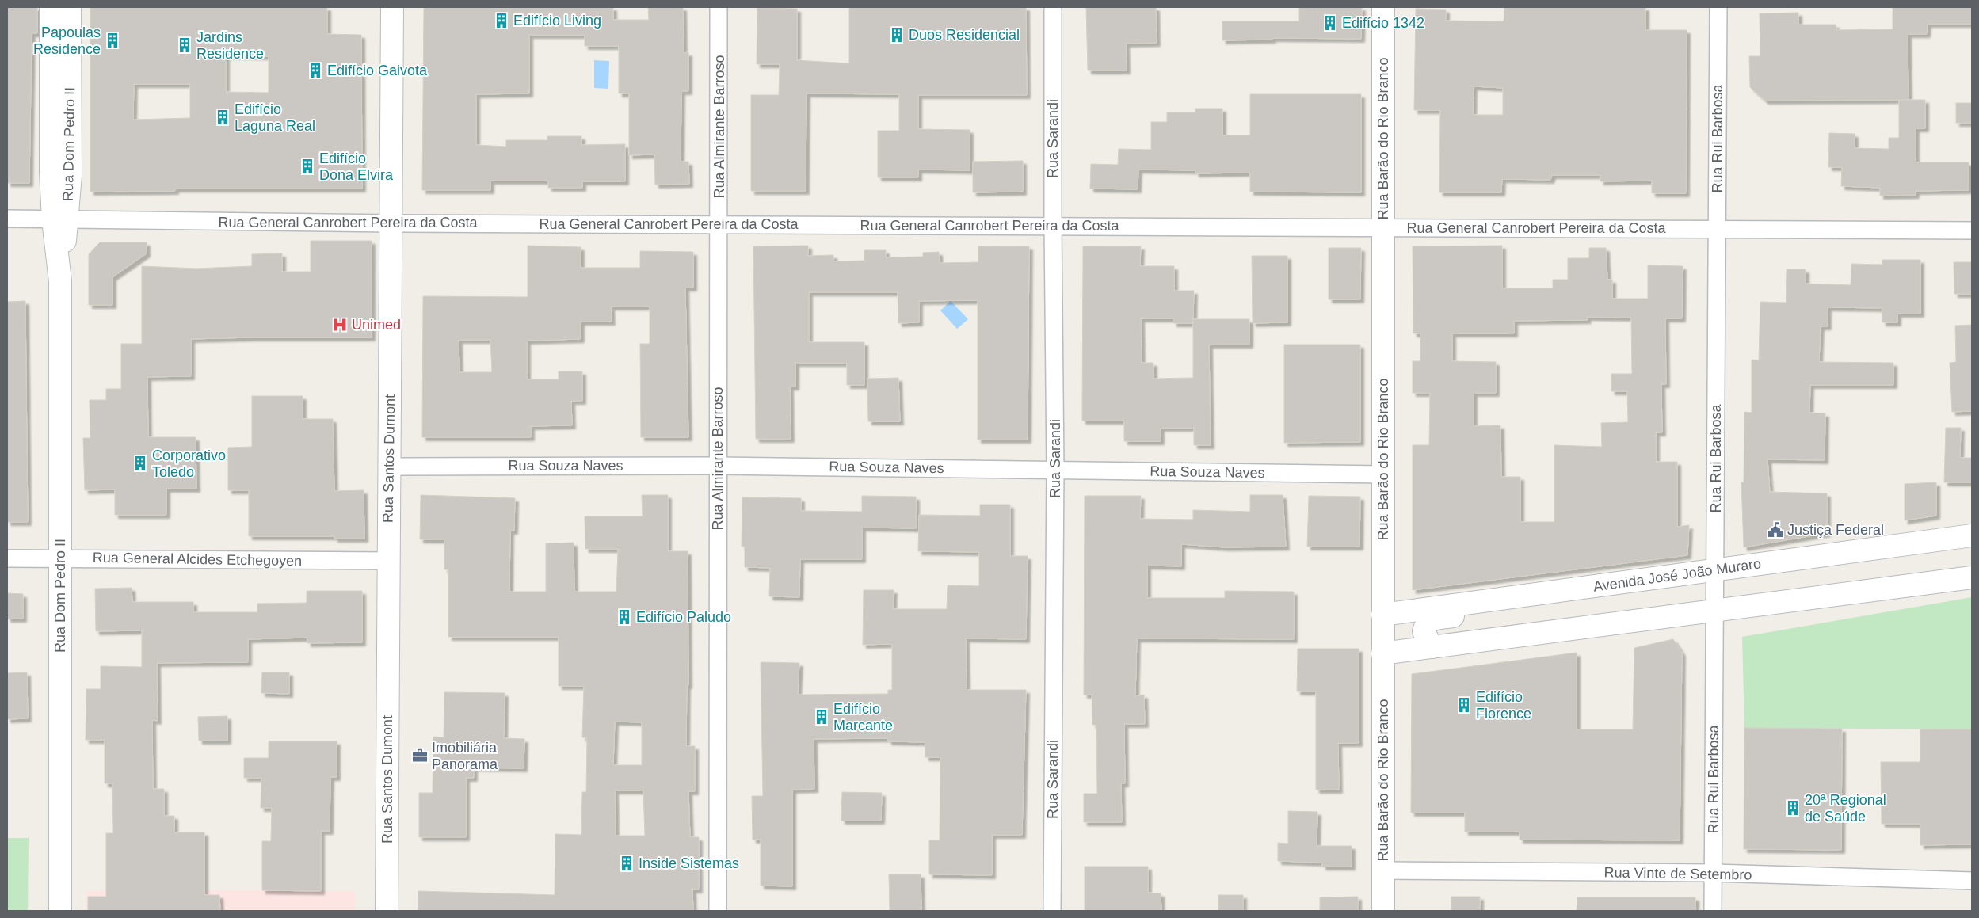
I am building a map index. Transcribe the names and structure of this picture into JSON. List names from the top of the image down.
{
  "streets": {
    "street": [
      "Rua Almirante Barroso",
      "Rua Sarandi",
      "Rua Barão do Rio Branco",
      "Rua Rui Barbosa",
      "Rua Dom Pedro II",
      "Rua General Canrobert Pereira da Costa",
      "Rua Santos Dumont",
      "Rua Souza Naves",
      "Rua General Alcides Etchegoyen",
      "Avenida José João Muraro",
      "Rua Vinte de Setembro"
    ]
  },
  "crossings": [
    ["Rua Almirante Barroso", "Rua General Canrobert Pereira da Costa"],
    ["Rua Almirante Barroso", "Rua Souza Naves"],
    ["Rua Sarandi", "Rua General Canrobert Pereira da Costa"],
    ["Rua Sarandi", "Rua Souza Naves"],
    ["Rua Barão do Rio Branco", "Rua General Canrobert Pereira da Costa"],
    ["Rua Barão do Rio Branco", "Rua Souza Naves"],
    ["Rua Barão do Rio Branco", "Avenida José João Muraro"],
    ["Rua Barão do Rio Branco", "Rua Vinte de Setembro"],
    ["Rua Rui Barbosa", "Rua General Canrobert Pereira da Costa"],
    ["Rua Rui Barbosa", "Avenida José João Muraro"],
    ["Rua Rui Barbosa", "Rua Vinte de Setembro"],
    ["Rua Dom Pedro II", "Rua General Canrobert Pereira da Costa"],
    ["Rua Dom Pedro II", "Rua General Alcides Etchegoyen"],
    ["Rua General Canrobert Pereira da Costa", "Rua Santos Dumont"],
    ["Rua Santos Dumont", "Rua Souza Naves"],
    ["Rua Santos Dumont", "Rua General Alcides Etchegoyen"]
  ],
  "places": {
    "building": [
      "Edifício Living",
      "Edifício 1342",
      "Duos Residencial",
      "Papoulas Residence",
      "Jardins Residence",
      "Edifício Gaivota",
      "Edifício Laguna Real",
      "Edifício Dona Elvira",
      "Corporativo Toledo",
      "Edifício Paludo",
      "Edifício Florence",
      "Edifício Marcante",
      "20ª Regional de Saúde",
      "Inside Sistemas"
    ],
    "hospital": ["Unimed"],
    "public building": ["Justiça Federal"],
    "office": ["Imobiliária Panorama"]
  }
}
